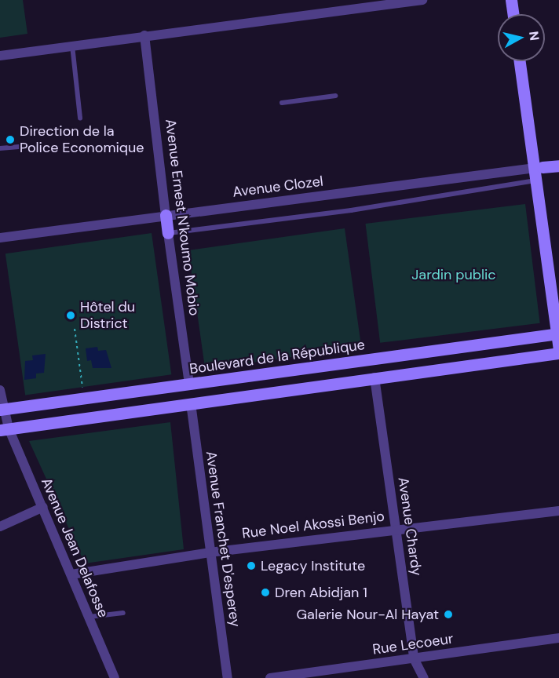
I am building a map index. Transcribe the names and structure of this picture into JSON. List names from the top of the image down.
{
  "streets": {
    "main road": ["Avenue Clozel", "Avenue Ernest N'koumo Mobio", "Boulevard de la République"],
    "street": [
      "Rue Noel Akossi Benjo",
      "Avenue Chardy",
      "Avenue Franchet D'esperey",
      "Avenue Jean Delafosse",
      "Rue Lecoeur"
    ]
  },
  "crossings": [
    ["Avenue Clozel", "Avenue Ernest N'koumo Mobio"],
    ["Avenue Ernest N'koumo Mobio", "Boulevard de la République"],
    ["Avenue Ernest N'koumo Mobio", "Avenue Franchet D'esperey"],
    ["Boulevard de la République", "Avenue Jean Delafosse"],
    ["Rue Noel Akossi Benjo", "Avenue Chardy"],
    ["Rue Noel Akossi Benjo", "Avenue Franchet D'esperey"],
    ["Rue Noel Akossi Benjo", "Avenue Jean Delafosse"],
    ["Avenue Chardy", "Rue Lecoeur"]
  ],
  "parks": ["Jardin public"],
  "places": [
    "Direction de la Police Economique",
    "Hôtel du District",
    "Legacy Institute",
    "Dren Abidjan 1",
    "Galerie Nour-Al Hayat"
  ],
  "north": "right"
}
